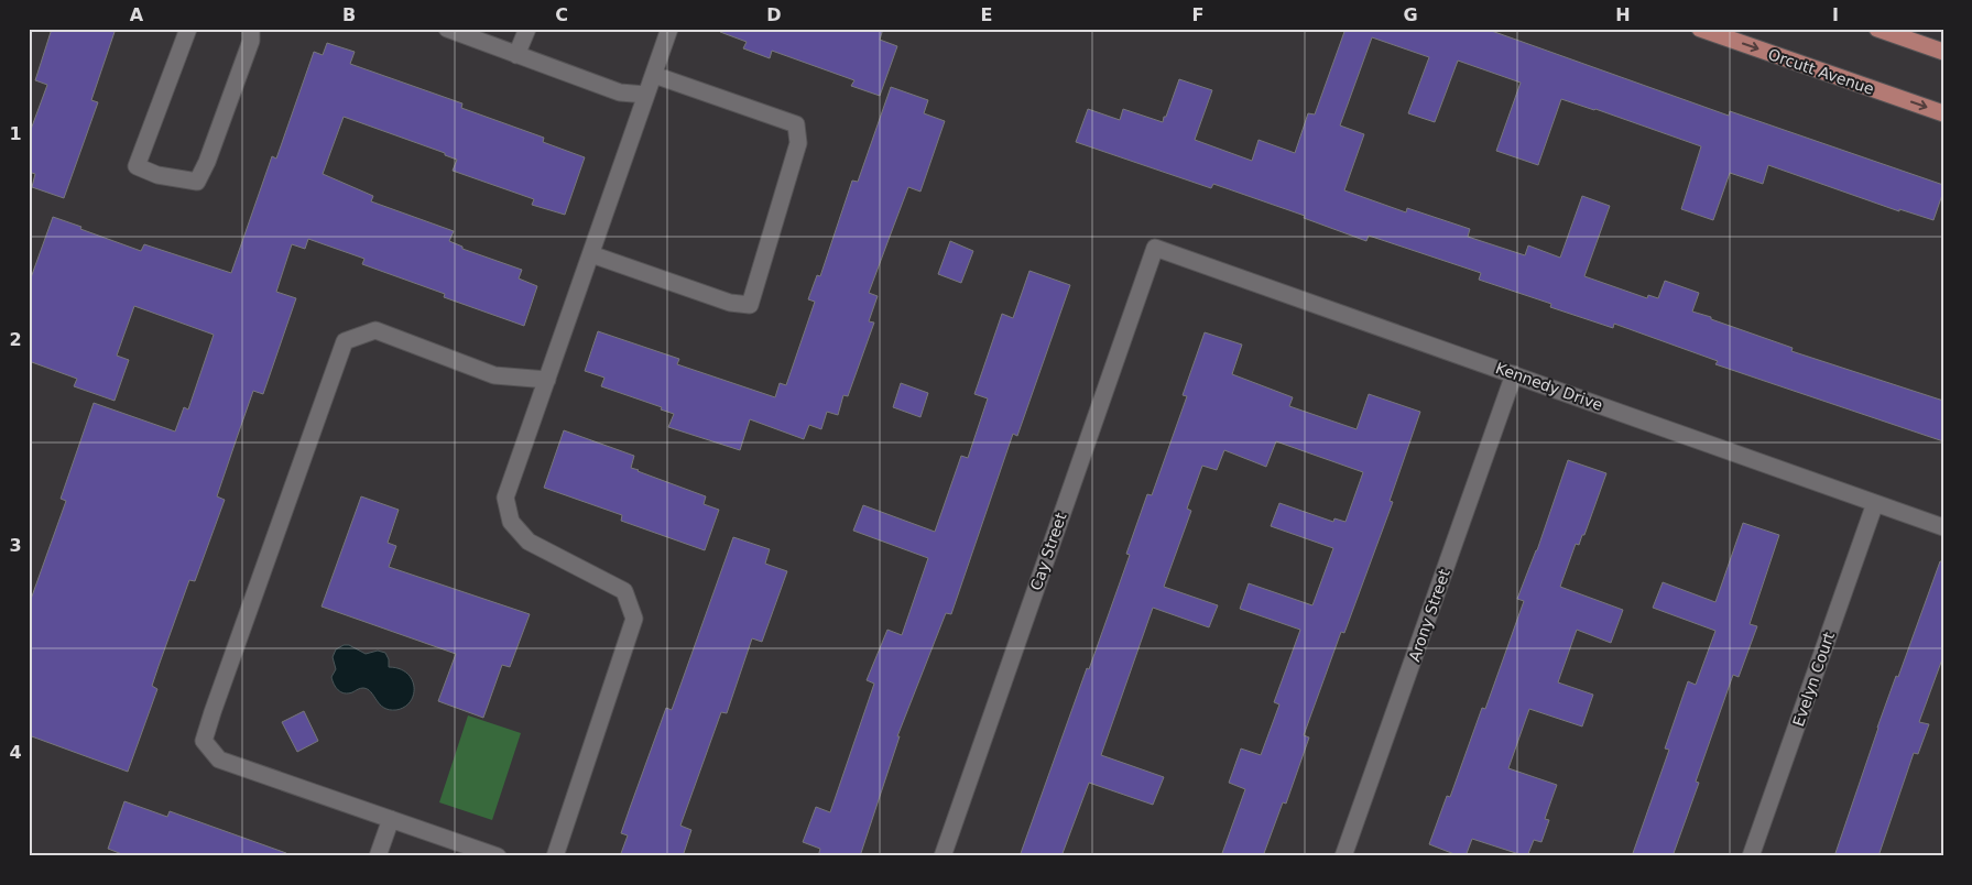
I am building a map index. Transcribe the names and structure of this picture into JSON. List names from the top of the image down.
{
  "streets": {
    "main road": ["Orcutt Avenue"],
    "street": [
      "Kennedy Drive",
      "Cay Street",
      "Arony Street",
      "Evelyn Court"
    ]
  },
  "crossings": [
    ["Kennedy Drive", "Cay Street"],
    ["Kennedy Drive", "Arony Street"],
    ["Kennedy Drive", "Evelyn Court"]
  ],
  "one_way": ["Orcutt Avenue"],
  "grid": {
    "columns": [
      "A",
      "B",
      "C",
      "D",
      "E",
      "F",
      "G",
      "H",
      "I"
    ],
    "rows": [
      "1",
      "2",
      "3",
      "4"
    ]
  }
}
